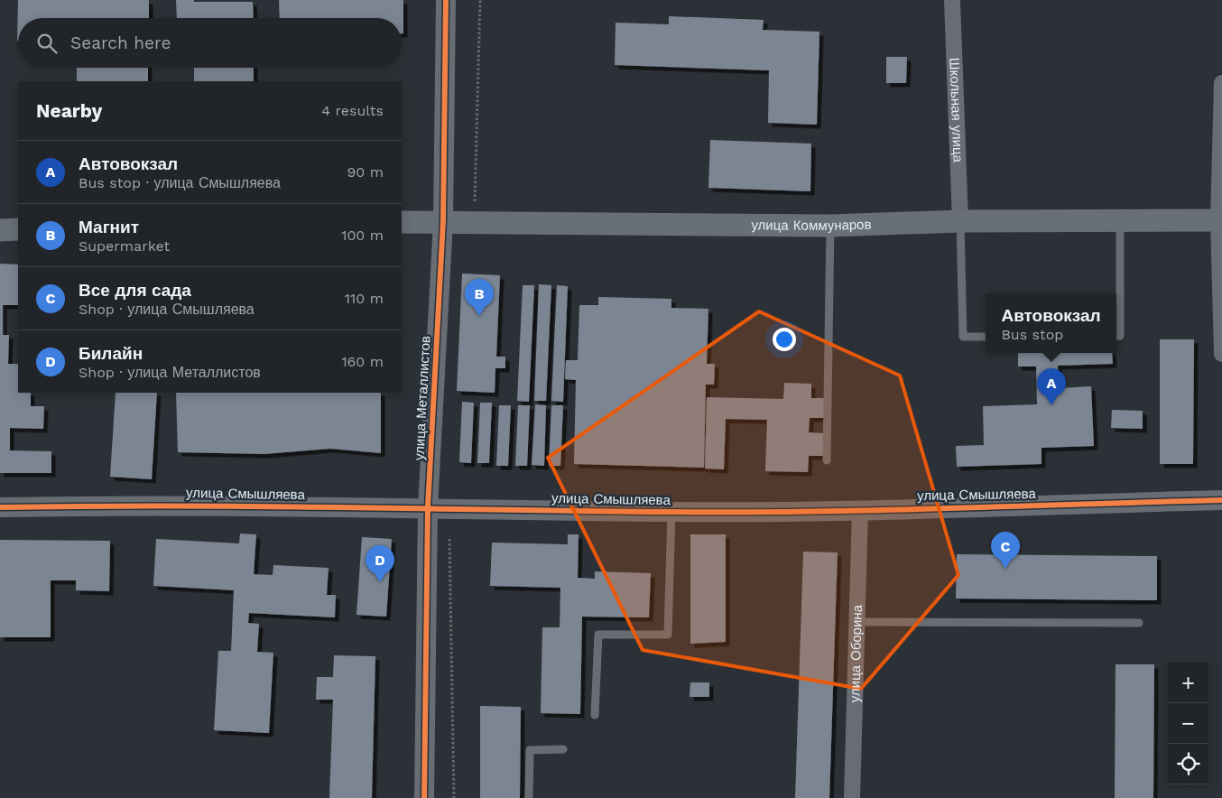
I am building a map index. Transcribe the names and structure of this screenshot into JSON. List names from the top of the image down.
{
  "streets": {
    "main road": ["улица Коммунаров"],
    "street": [
      "Школьная улица",
      "улица Металлистов",
      "улица Смышляева",
      "улица Оборина"
    ]
  },
  "crossings": [
    ["Школьная улица", "улица Коммунаров"],
    ["улица Коммунаров", "улица Металлистов"],
    ["улица Металлистов", "улица Смышляева"],
    ["улица Смышляева", "улица Оборина"]
  ],
  "page": {
    "search": "Search here",
    "heading": ["Nearby", "4 results"],
    "list": [
      {
        "mark": "A",
        "name": "Автовокзал",
        "note": "Bus stop · улица Смышляева",
        "value": "90 m"
      },
      {
        "mark": "B",
        "name": "Магнит",
        "note": "Supermarket",
        "value": "100 m"
      },
      {
        "mark": "C",
        "name": "Все для сада",
        "note": "Shop · улица Смышляева",
        "value": "110 m"
      },
      {
        "mark": "D",
        "name": "Билайн",
        "note": "Shop · улица Металлистов",
        "value": "160 m"
      }
    ],
    "pins": [
      "B",
      "A",
      "C",
      "D"
    ],
    "popup": ["Автовокзал", "Bus stop"],
    "map_buttons": ["+", "−"]
  }
}
